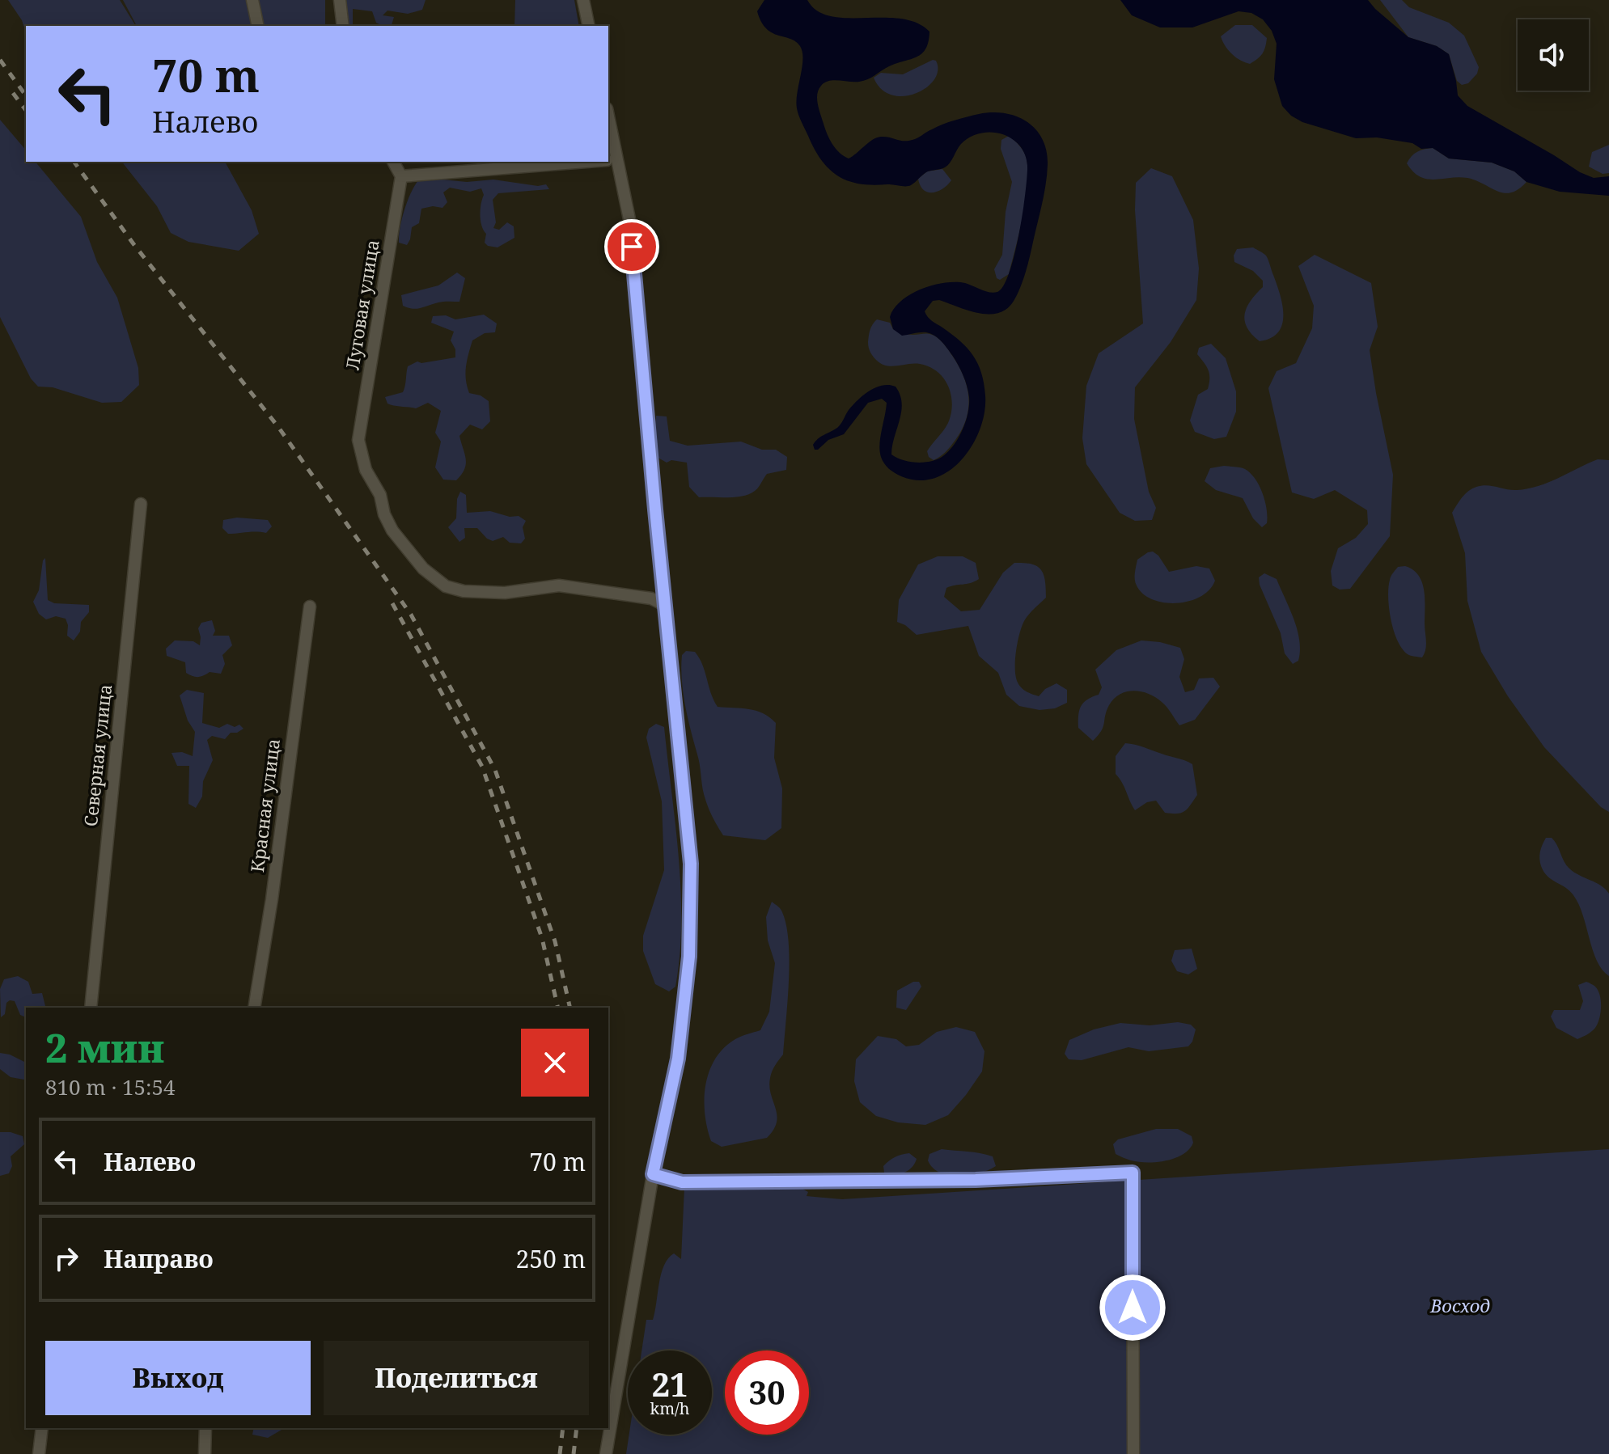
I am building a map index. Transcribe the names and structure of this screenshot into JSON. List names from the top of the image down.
{
  "streets": {
    "street": ["Луговая улица", "Северная улица", "Красная улица"]
  },
  "parks": ["Восход"],
  "page": {
    "turn": ["70 m", "Налево"],
    "heading": ["2 мин", "810 m · 15:54"],
    "list": [
      {
        "name": "Налево",
        "value": "70 m"
      },
      {
        "name": "Направо",
        "value": "250 m"
      }
    ],
    "buttons": ["Выход", "Поделиться"],
    "speed": "21 km/h",
    "limit": "30"
  }
}
